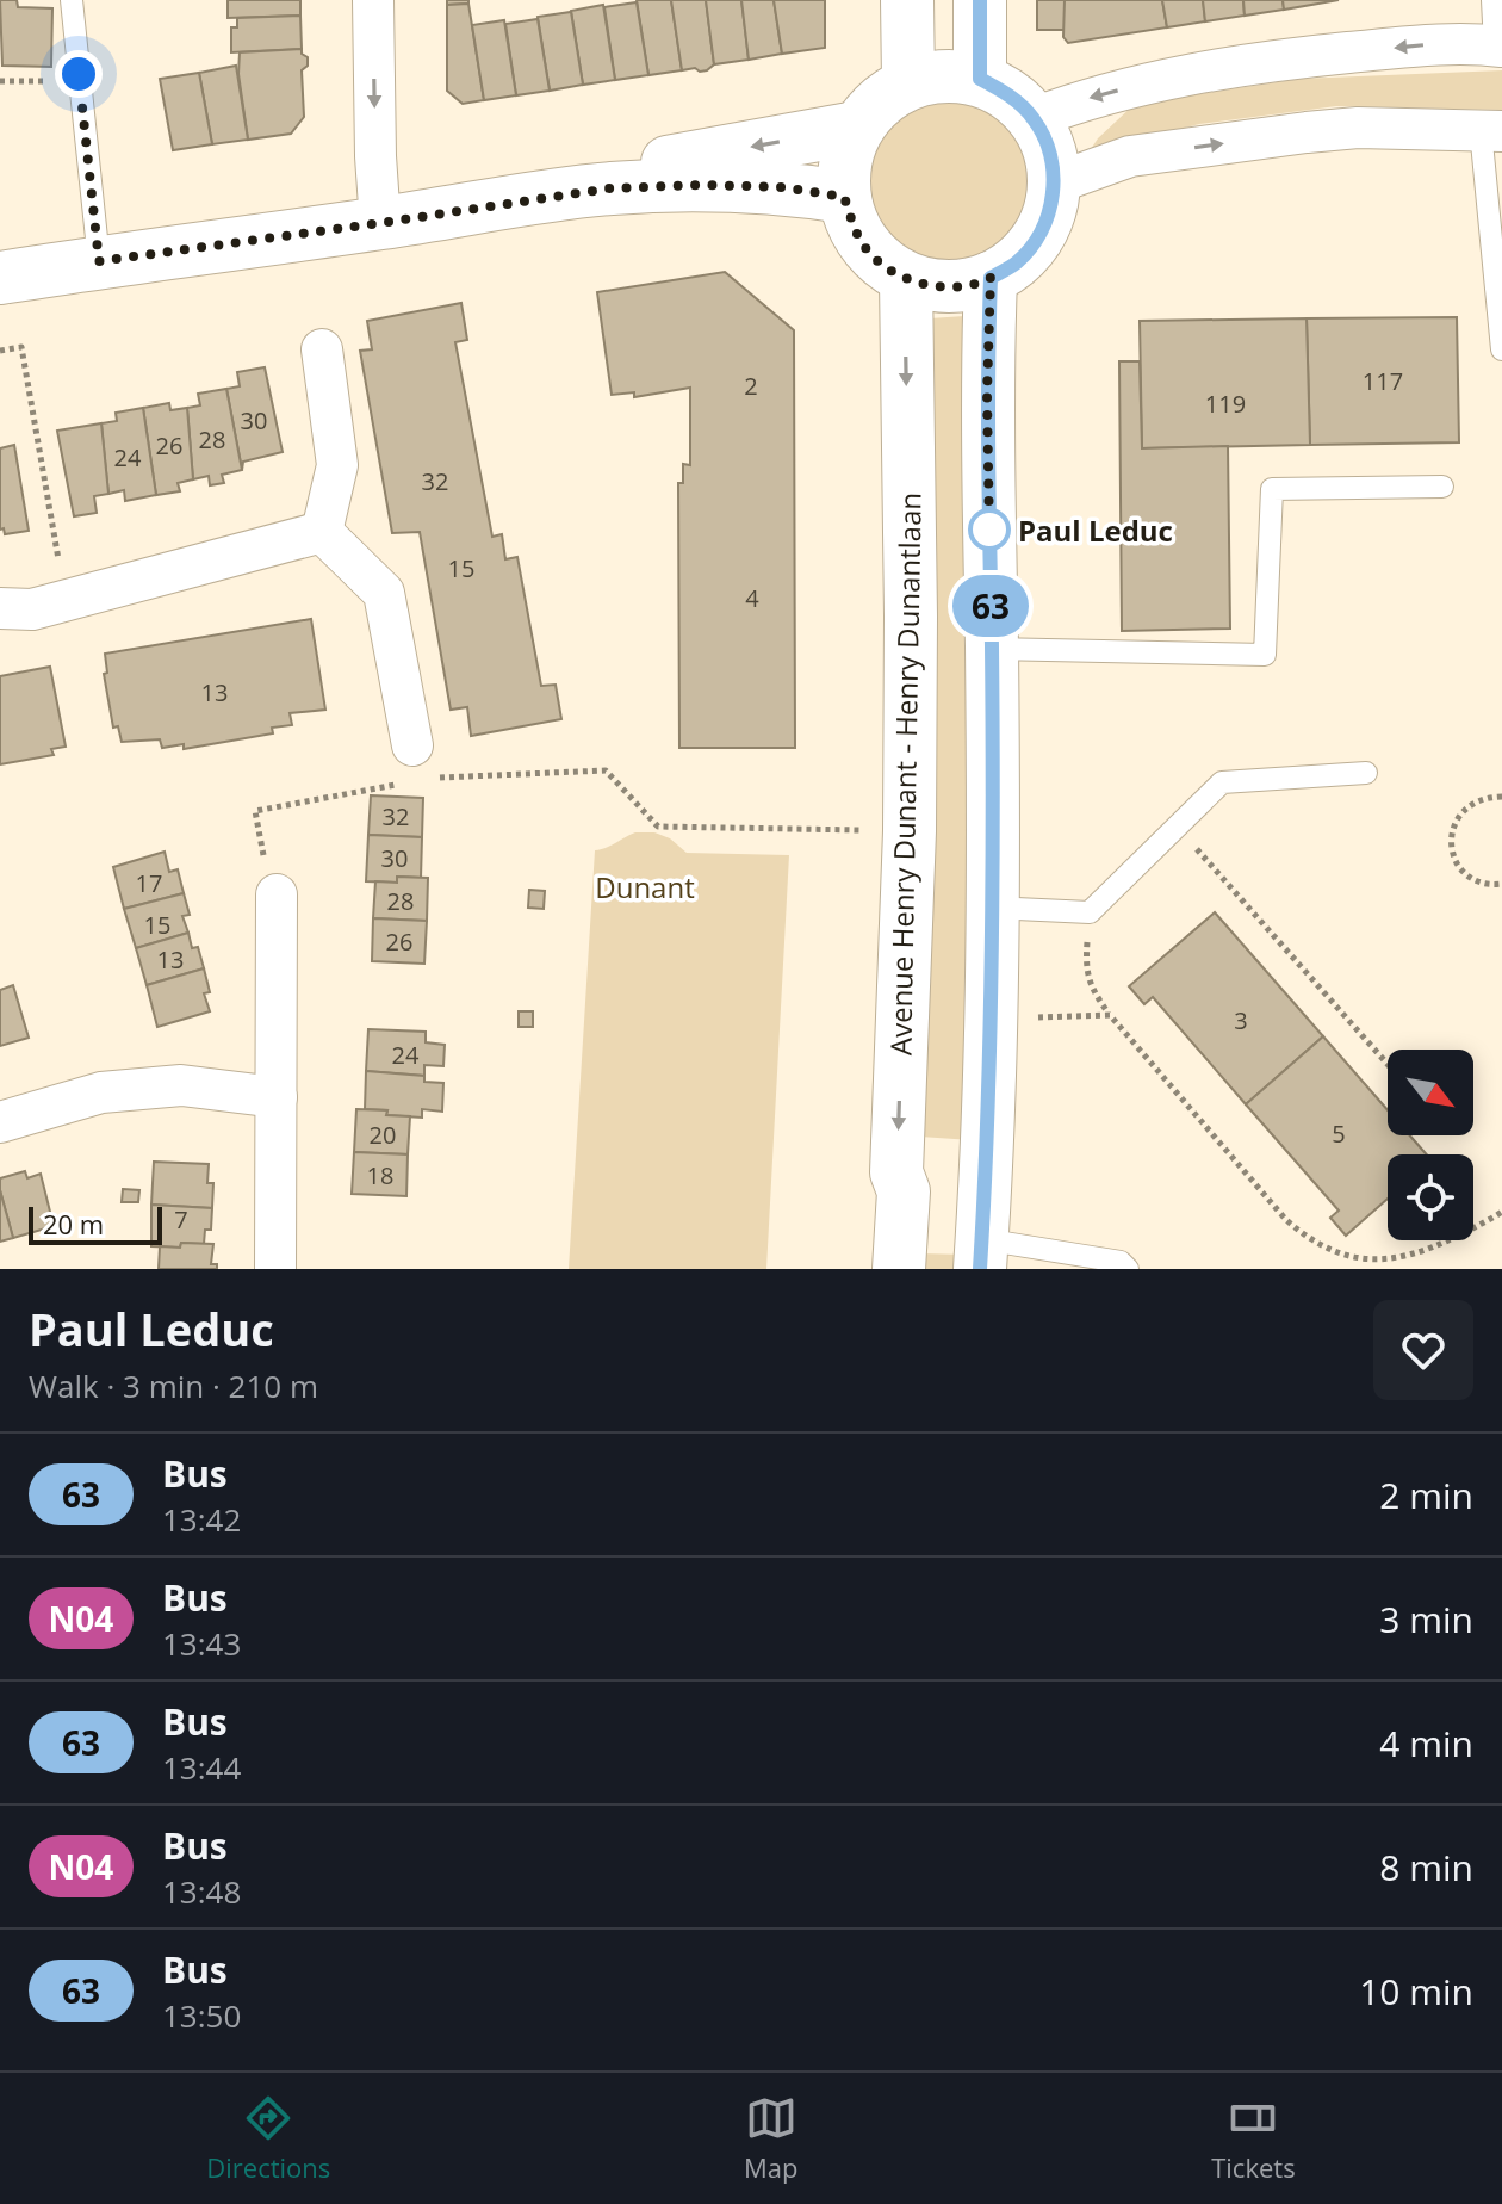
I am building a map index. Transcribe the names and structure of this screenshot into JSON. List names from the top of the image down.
{
  "streets": {
    "street": ["Avenue Henry Dunant - Henry Dunantlaan"]
  },
  "parks": ["Dunant"],
  "places": ["Paul Leduc"],
  "lines": ["bus line 63"],
  "house_numbers": [
    "117",
    "2",
    "119",
    "30",
    "28",
    "26",
    "24",
    "32",
    "15",
    "4",
    "13",
    "32",
    "30",
    "17",
    "28",
    "15",
    "26",
    "13",
    "3",
    "24",
    "5",
    "20",
    "18",
    "7"
  ],
  "scale_bar": "20 m",
  "north": "bottom right",
  "page": {
    "on_map": "63",
    "scale": "20 m",
    "heading": ["Paul Leduc", "Walk · 3 min · 210 m"],
    "list": [
      {
        "mark": "63",
        "name": "Bus",
        "note": "13:42",
        "value": "2 min"
      },
      {
        "mark": "N04",
        "name": "Bus",
        "note": "13:43",
        "value": "3 min"
      },
      {
        "mark": "63",
        "name": "Bus",
        "note": "13:44",
        "value": "4 min"
      },
      {
        "mark": "N04",
        "name": "Bus",
        "note": "13:48",
        "value": "8 min"
      },
      {
        "mark": "63",
        "name": "Bus",
        "note": "13:50",
        "value": "10 min"
      }
    ],
    "tabs": ["Directions", "Map", "Tickets"]
  }
}
